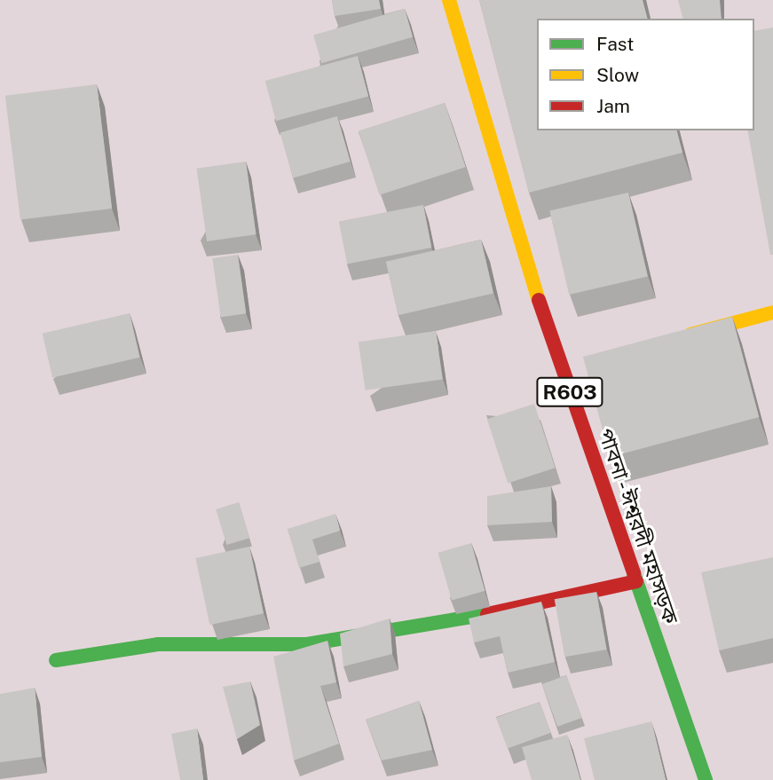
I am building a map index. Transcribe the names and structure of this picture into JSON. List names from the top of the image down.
{
  "streets": {
    "main road": ["R603", "পাবনা - ঈশ্বরদী মহাসড়ক"]
  },
  "legend": ["Fast", "Slow", "Jam"]
}
